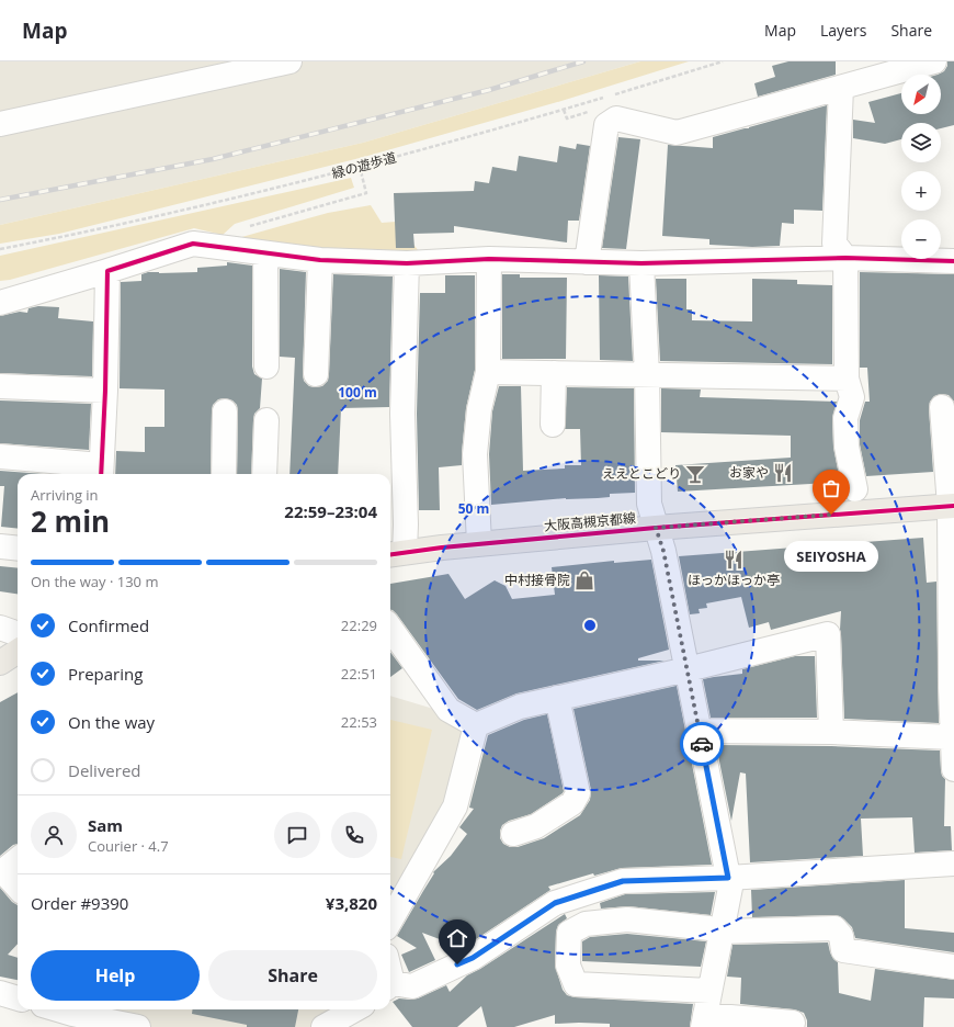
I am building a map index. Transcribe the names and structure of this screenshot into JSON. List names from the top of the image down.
{
  "streets": {
    "main road": ["大阪高槻京都線"],
    "path": ["緑の遊歩道"]
  },
  "places": {
    "restaurant": ["お家や", "ほっかほっか亭"],
    "bar": ["ええとこどり"],
    "other": ["SEIYOSHA"],
    "shop": ["中村接骨院"]
  },
  "north": "bottom left",
  "page": {
    "header": "Map",
    "nav": ["Map", "Layers", "Share"],
    "map_buttons": ["+", "−"],
    "heading": ["2 min", "Arriving in", "22:59–23:04"],
    "panel": [
      "Sam",
      "Courier · 4.7",
      "Order #9390",
      "¥3,820"
    ],
    "bubble": "SEIYOSHA",
    "bar": "On the way · 130 m",
    "list": [
      ["Confirmed", "22:29"],
      ["Preparing", "22:51"],
      ["On the way", "22:53"],
      "Delivered"
    ],
    "buttons": ["Help", "Share"]
  },
  "rings": ["100 m", "50 m"]
}
